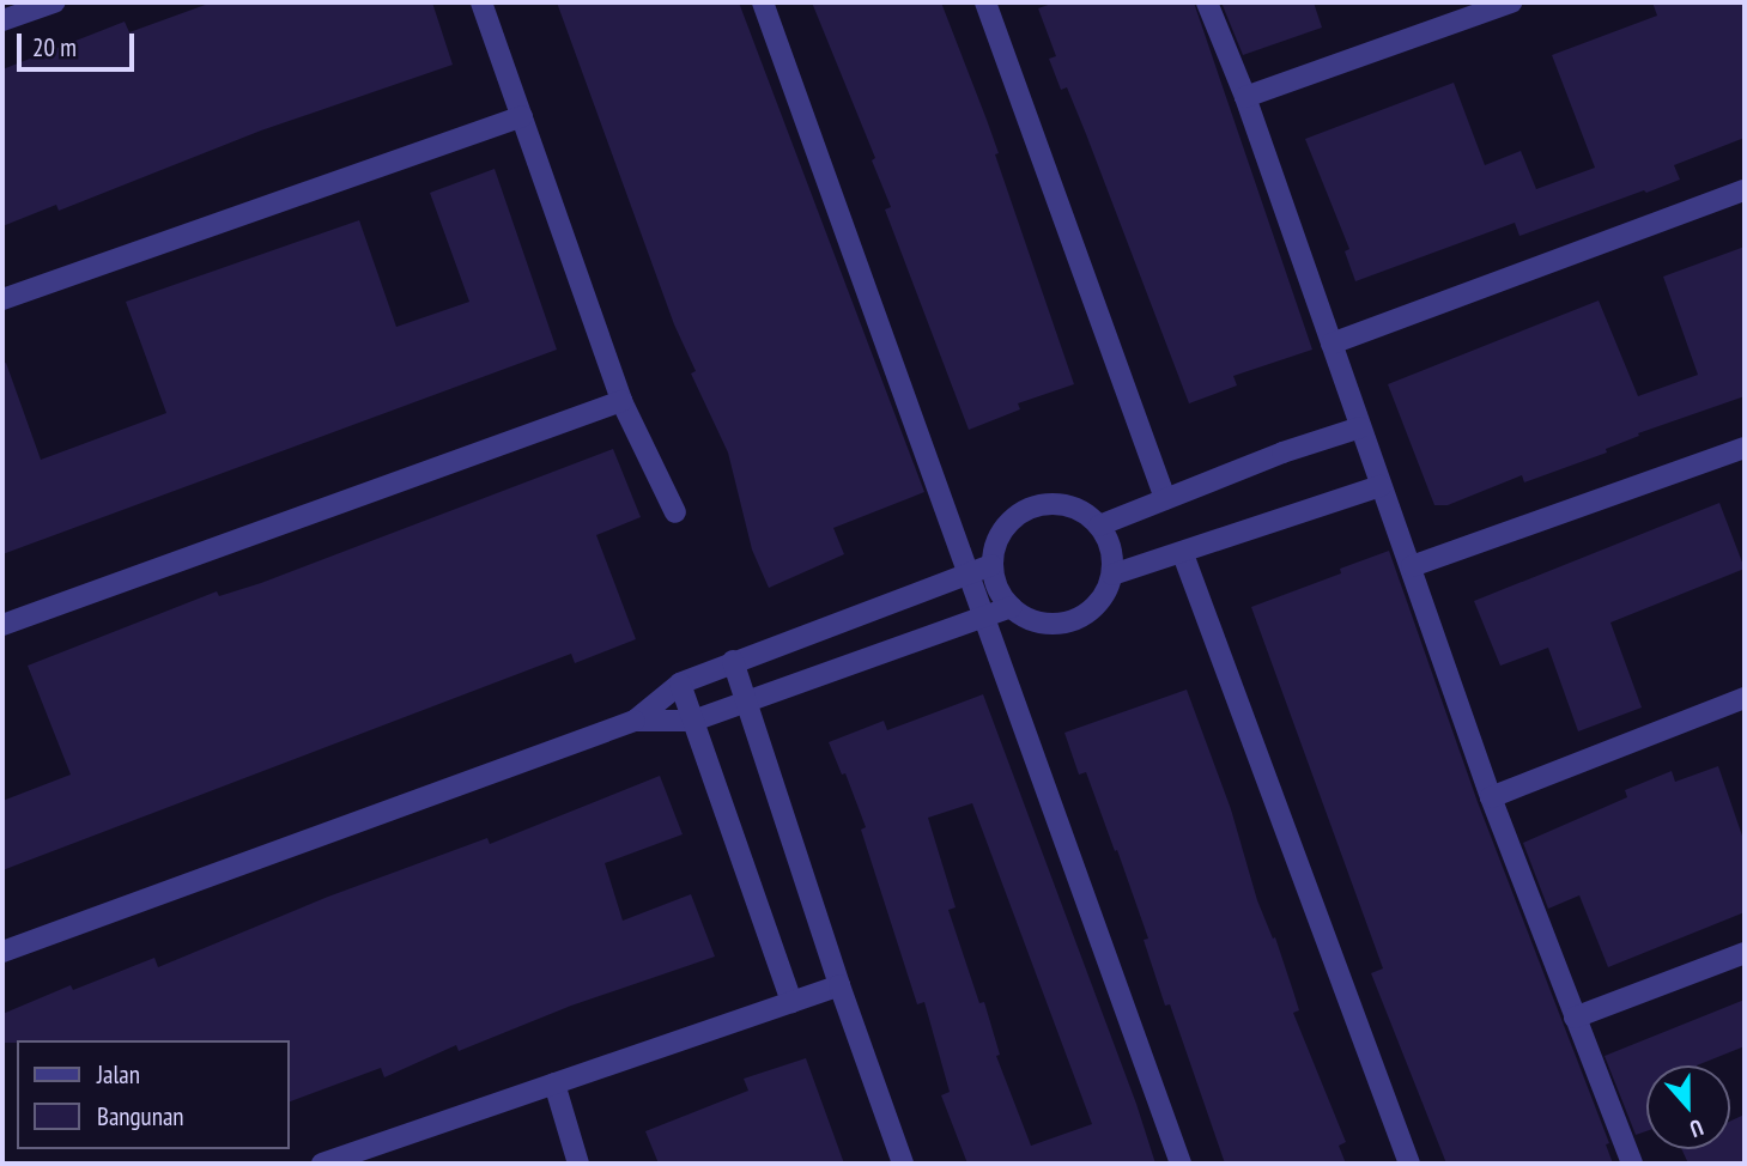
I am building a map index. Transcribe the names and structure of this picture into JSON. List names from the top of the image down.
{
  "legend": ["Jalan", "Bangunan"],
  "scale_bar": "20 m",
  "north": "bottom"
}
